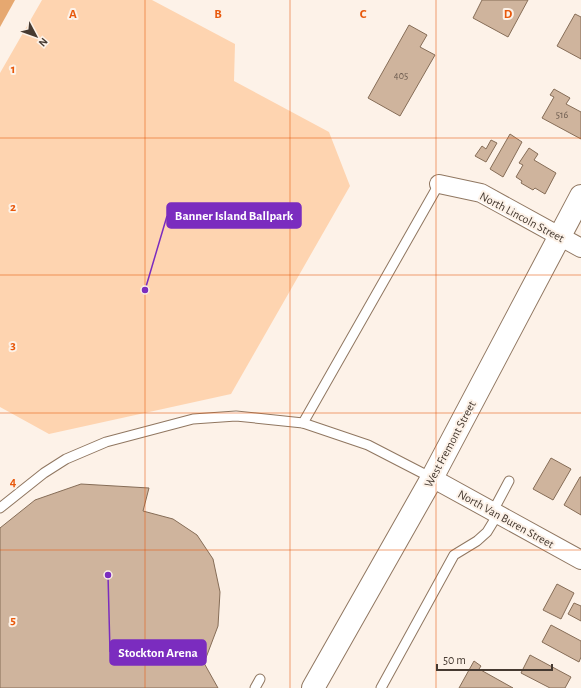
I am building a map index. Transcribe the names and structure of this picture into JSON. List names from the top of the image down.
{
  "streets": {
    "street": ["North Lincoln Street", "West Fremont Street", "North Van Buren Street"]
  },
  "crossings": [
    ["North Lincoln Street", "West Fremont Street"],
    ["West Fremont Street", "North Van Buren Street"]
  ],
  "places": ["Banner Island Ballpark", "Stockton Arena"],
  "house_numbers": ["405", "516"],
  "scale_bar": "50 m",
  "north": "bottom right",
  "grid": {
    "columns": [
      "A",
      "B",
      "C",
      "D"
    ],
    "rows": [
      "1",
      "2",
      "3",
      "4",
      "5"
    ]
  }
}
